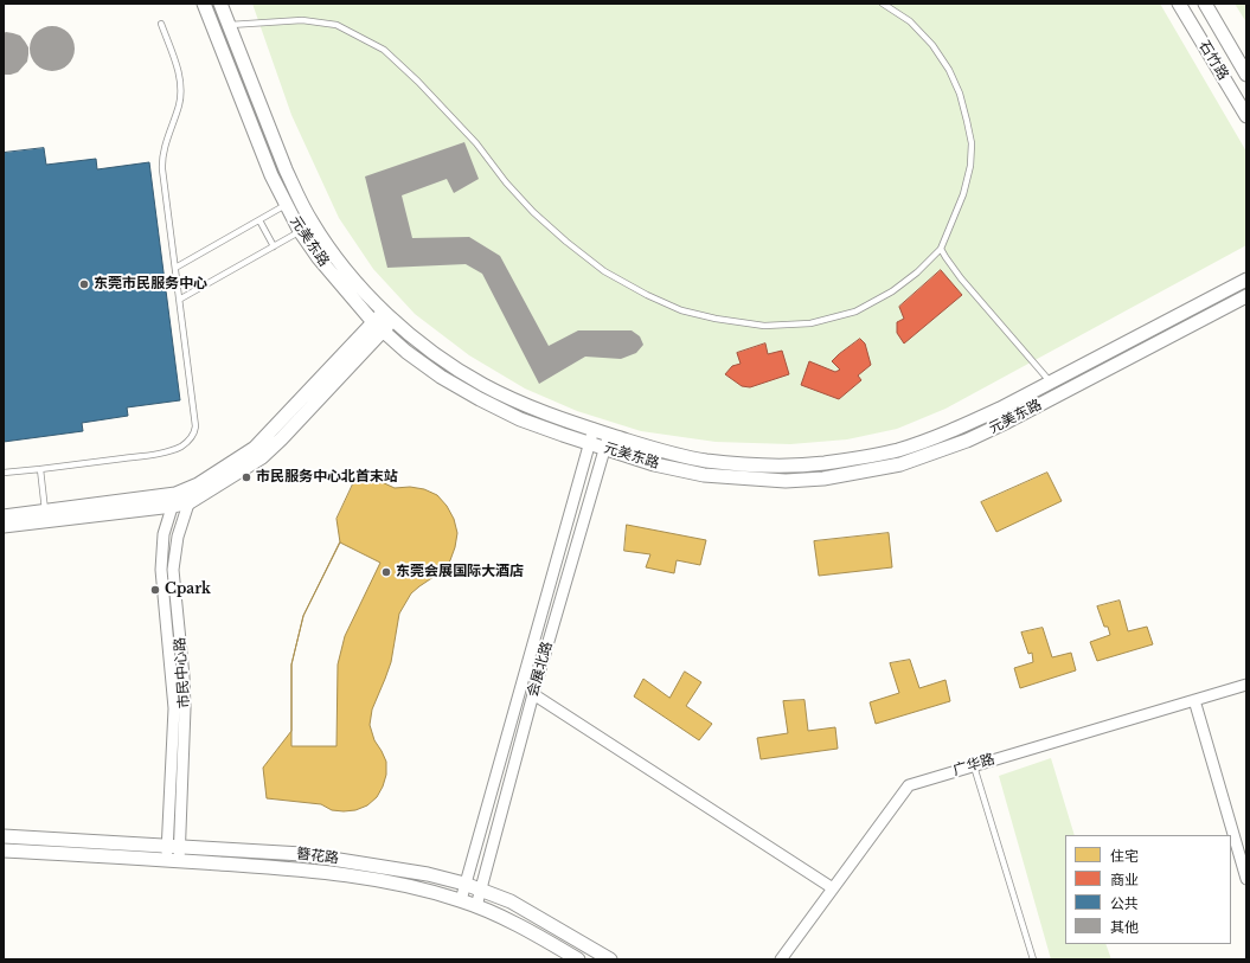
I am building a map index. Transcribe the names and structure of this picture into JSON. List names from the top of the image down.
{
  "streets": {
    "street": [
      "石竹路",
      "元美东路",
      "会展北路",
      "市民中心路",
      "广华路",
      "簪花路"
    ]
  },
  "crossings": [
    ["元美东路", "会展北路"],
    ["会展北路", "簪花路"],
    ["市民中心路", "簪花路"]
  ],
  "places": [
    "东莞市民服务中心",
    "市民服务中心北首末站",
    "东莞会展国际大酒店",
    "Cpark"
  ],
  "legend": [
    "住宅",
    "商业",
    "公共",
    "其他"
  ]
}
